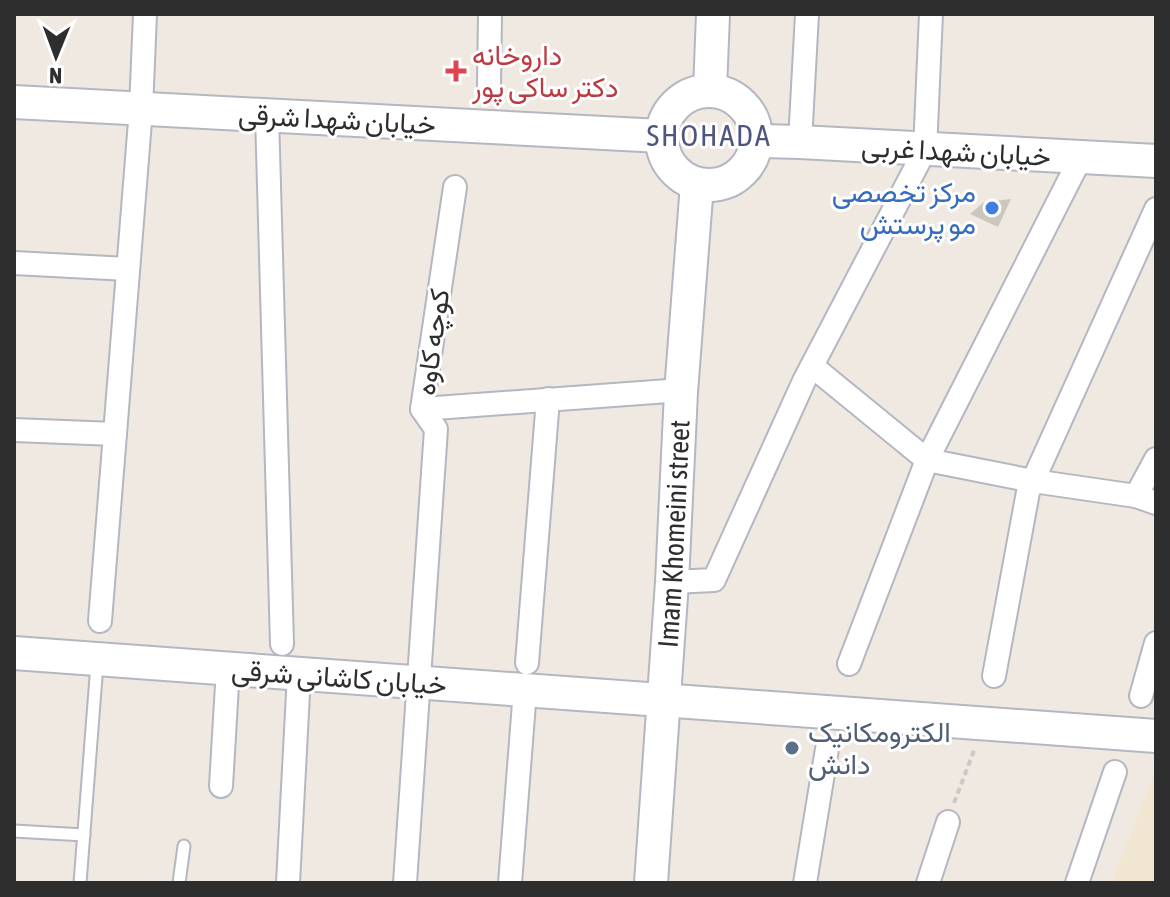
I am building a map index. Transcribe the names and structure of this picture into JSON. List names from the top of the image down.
{
  "streets": {
    "main road": [
      "خیابان شهدا شرقی",
      "خیابان شهدا غربی",
      "Imam Khomeini street",
      "خیابان کاشانی شرقی"
    ],
    "street": ["کوچه کاوه"]
  },
  "crossings": [
    ["خیابان شهدا شرقی", "خیابان شهدا غربی"],
    ["خیابان شهدا شرقی", "Imam Khomeini street"],
    ["خیابان شهدا غربی", "Imam Khomeini street"],
    ["کوچه کاوه", "Imam Khomeini street"],
    ["Imam Khomeini street", "خیابان کاشانی شرقی"]
  ],
  "districts": ["SHOHADA"],
  "places": {
    "health": ["داروخانه دکتر ساکی پور"],
    "other": ["مرکز تخصصی مو پرستش", "الکترومکانیک دانش"]
  },
  "north": "bottom"
}
